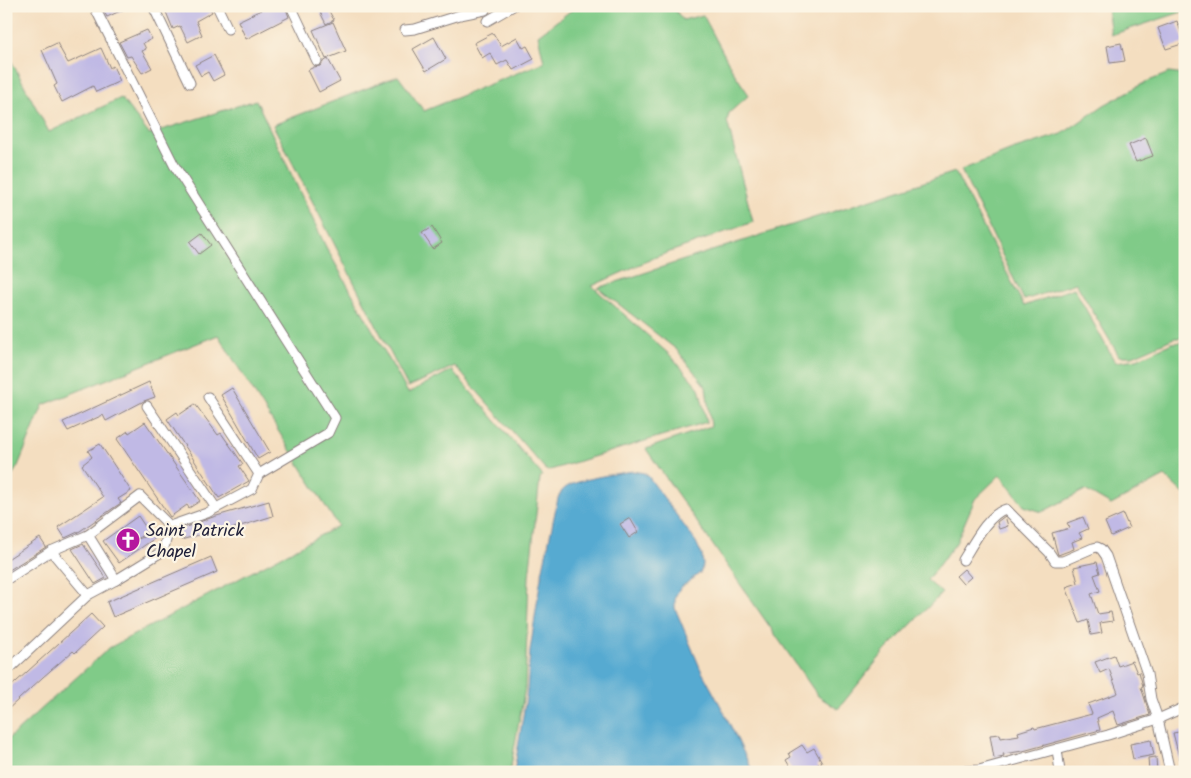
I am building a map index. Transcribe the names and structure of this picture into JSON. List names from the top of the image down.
{
  "places": {
    "church": ["Saint Patrick Chapel"]
  }
}
